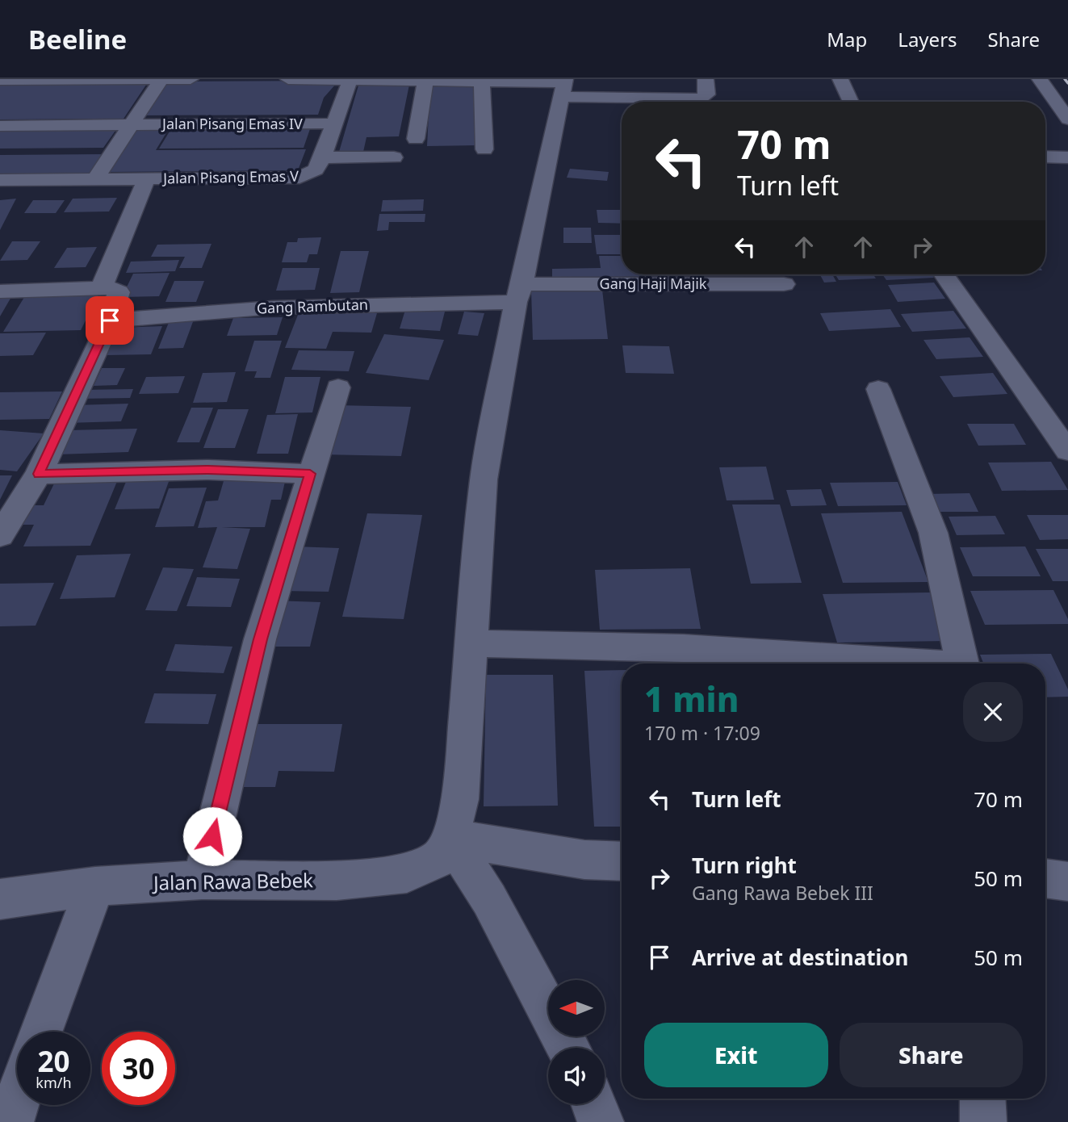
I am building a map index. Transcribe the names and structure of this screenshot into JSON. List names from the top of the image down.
{
  "streets": {
    "street": [
      "Jalan Pisang Emas IV",
      "Jalan Pisang Emas V",
      "Gang Haji Majik",
      "Gang Rambutan",
      "Jalan Rawa Bebek"
    ]
  },
  "crossings": [
    ["Jalan Pisang Emas IV", "Jalan Pisang Emas V"],
    ["Gang Haji Majik", "Gang Rambutan"]
  ],
  "north": "left",
  "page": {
    "header": "Beeline",
    "nav": ["Map", "Layers", "Share"],
    "turn": ["70 m", "Turn left"],
    "heading": ["1 min", "170 m · 17:09"],
    "list": [
      {
        "name": "Turn left",
        "value": "70 m"
      },
      {
        "name": "Turn right",
        "note": "Gang Rawa Bebek III",
        "value": "50 m"
      },
      {
        "name": "Arrive at destination",
        "value": "50 m"
      }
    ],
    "buttons": ["Exit", "Share"],
    "speed": "20 km/h",
    "limit": "30"
  }
}
